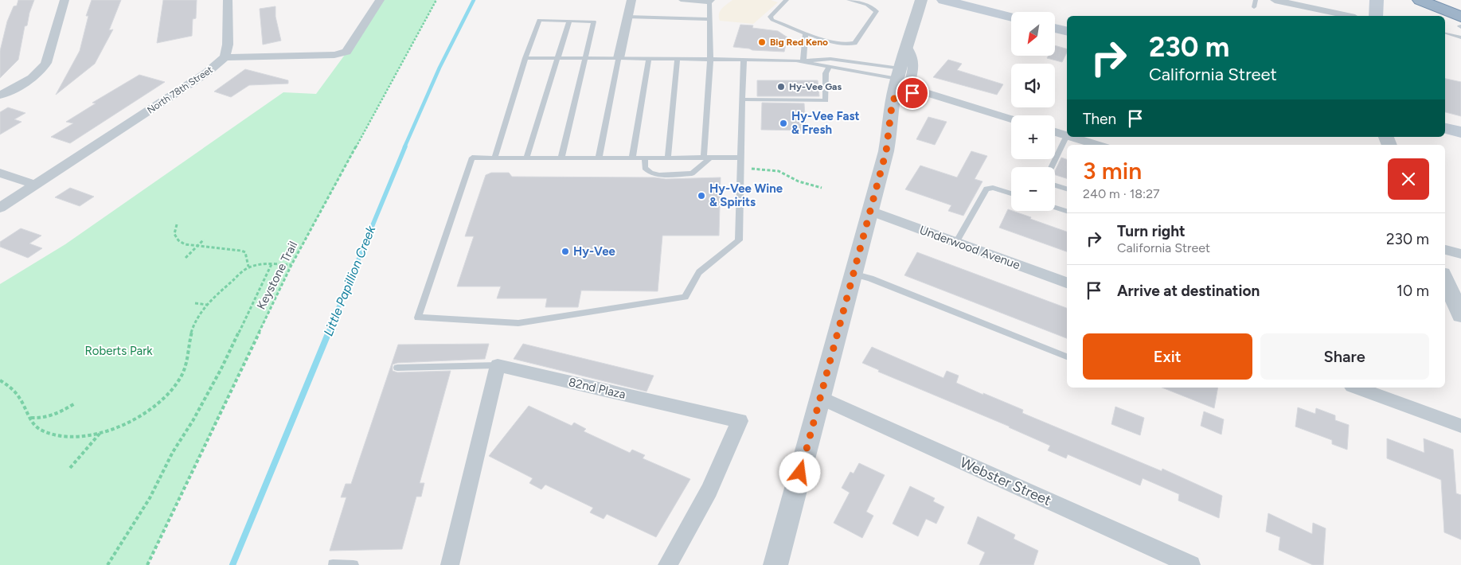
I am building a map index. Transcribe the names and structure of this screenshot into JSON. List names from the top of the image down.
{
  "streets": {
    "street": [
      "North 78th Street",
      "Underwood Avenue",
      "82nd Plaza",
      "Webster Street"
    ],
    "path": ["Keystone Trail"]
  },
  "water": ["Little Papillion Creek"],
  "parks": ["Roberts Park"],
  "places": [
    "Big Red Keno",
    "Hy-Vee Gas",
    "Hy-Vee Fast & Fresh",
    "Hy-Vee Wine & Spirits",
    "Hy-Vee"
  ],
  "north": "bottom left",
  "page": {
    "map_buttons": ["+", "−"],
    "turn": ["230 m", "California Street"],
    "then": "Then",
    "heading": ["3 min", "240 m · 18:27"],
    "list": [
      {
        "name": "Turn right",
        "note": "California Street",
        "value": "230 m"
      },
      {
        "name": "Arrive at destination",
        "value": "10 m"
      }
    ],
    "buttons": ["Exit", "Share"]
  }
}
